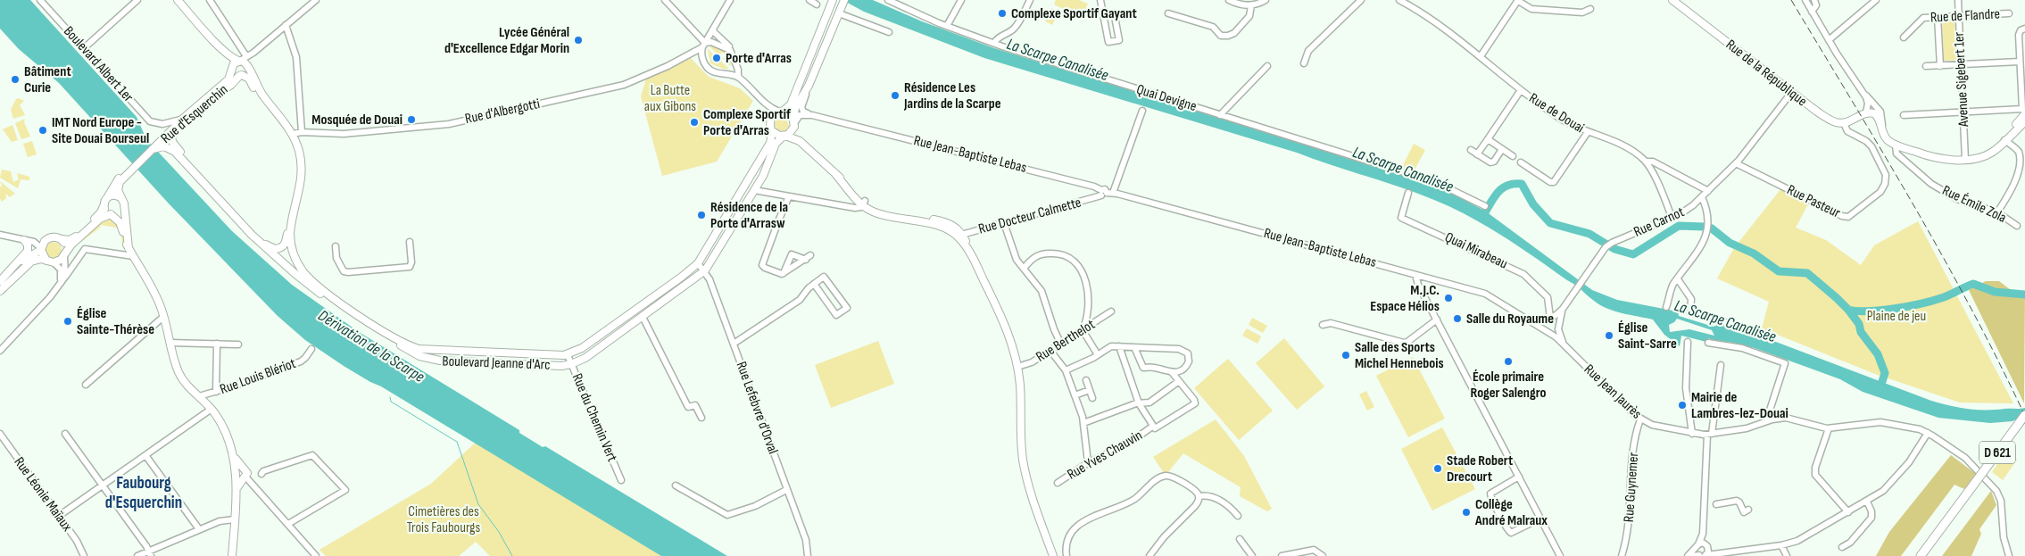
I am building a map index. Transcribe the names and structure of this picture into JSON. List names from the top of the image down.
{
  "streets": {
    "highway": ["D 621"],
    "main road": ["Rue de la République", "Rue d'Esquerchin", "Boulevard Jeanne d'Arc"],
    "street": [
      "Rue de Flandre",
      "Boulevard Albert 1er",
      "Avenue Sigebert 1er",
      "Quai Devigne",
      "Rue d'Albergotti",
      "Rue de Douai",
      "Rue Jean-Baptiste Lebas",
      "Rue Pasteur",
      "Rue Émile Zola",
      "Rue Docteur Calmette",
      "Rue Carnot",
      "Quai Mirabeau",
      "Rue Berthelot",
      "Rue Louis Blériot",
      "Rue Jean Jaurès",
      "Rue Lefebvre d'Orval",
      "Rue du Chemin Vert",
      "Rue Yves Chauvin",
      "Rue Guynemer",
      "Rue Léonie Maïaux"
    ]
  },
  "crossings": [
    ["Rue de Flandre", "Avenue Sigebert 1er"],
    ["Boulevard Albert 1er", "Rue d'Esquerchin"],
    ["Rue de la République", "Rue Pasteur"],
    ["Rue de la République", "Rue Carnot"],
    ["Rue d'Albergotti", "Boulevard Jeanne d'Arc"],
    ["Rue de Douai", "Rue Carnot"],
    ["Rue d'Esquerchin", "Boulevard Jeanne d'Arc"],
    ["Rue Jean-Baptiste Lebas", "Rue Docteur Calmette"],
    ["Rue Jean-Baptiste Lebas", "Rue Carnot"],
    ["Rue Jean-Baptiste Lebas", "Quai Mirabeau"],
    ["Rue Jean-Baptiste Lebas", "Rue Jean Jaurès"],
    ["Rue Pasteur", "Rue Carnot"],
    ["Rue Carnot", "Quai Mirabeau"],
    ["Rue Carnot", "Rue Jean Jaurès"],
    ["Boulevard Jeanne d'Arc", "Rue Lefebvre d'Orval"],
    ["Boulevard Jeanne d'Arc", "Rue du Chemin Vert"],
    ["Rue Jean Jaurès", "Rue Guynemer"]
  ],
  "districts": ["Faubourg d'Esquerchin"],
  "water": ["La Scarpe Canalisée", "Dérivation de la Scarpe"],
  "parks": ["La Butte aux Gibons", "Plaine de jeu", "Cimetières des Trois Faubourgs"],
  "places": [
    "Complexe Sportif Gayant",
    "Lycée Général d'Excellence Edgar Morin",
    "Porte d'Arras",
    "Bâtiment Curie",
    "Résidence Les Jardins de la Scarpe",
    "Mosquée de Douai",
    "Complexe Sportif Porte d'Arras",
    "IMT Nord Europe - Site Douai Bourseul",
    "Résidence de la Porte d'Arrasw",
    "M.J.C. Espace Hélios",
    "Salle du Royaume",
    "Église Sainte-Thérèse",
    "Église Saint-Sarre",
    "Salle des Sports Michel Hennebois",
    "École primaire Roger Salengro",
    "Mairie de Lambres-lez-Douai",
    "Stade Robert Drecourt",
    "Collège André Malraux"
  ]
}
